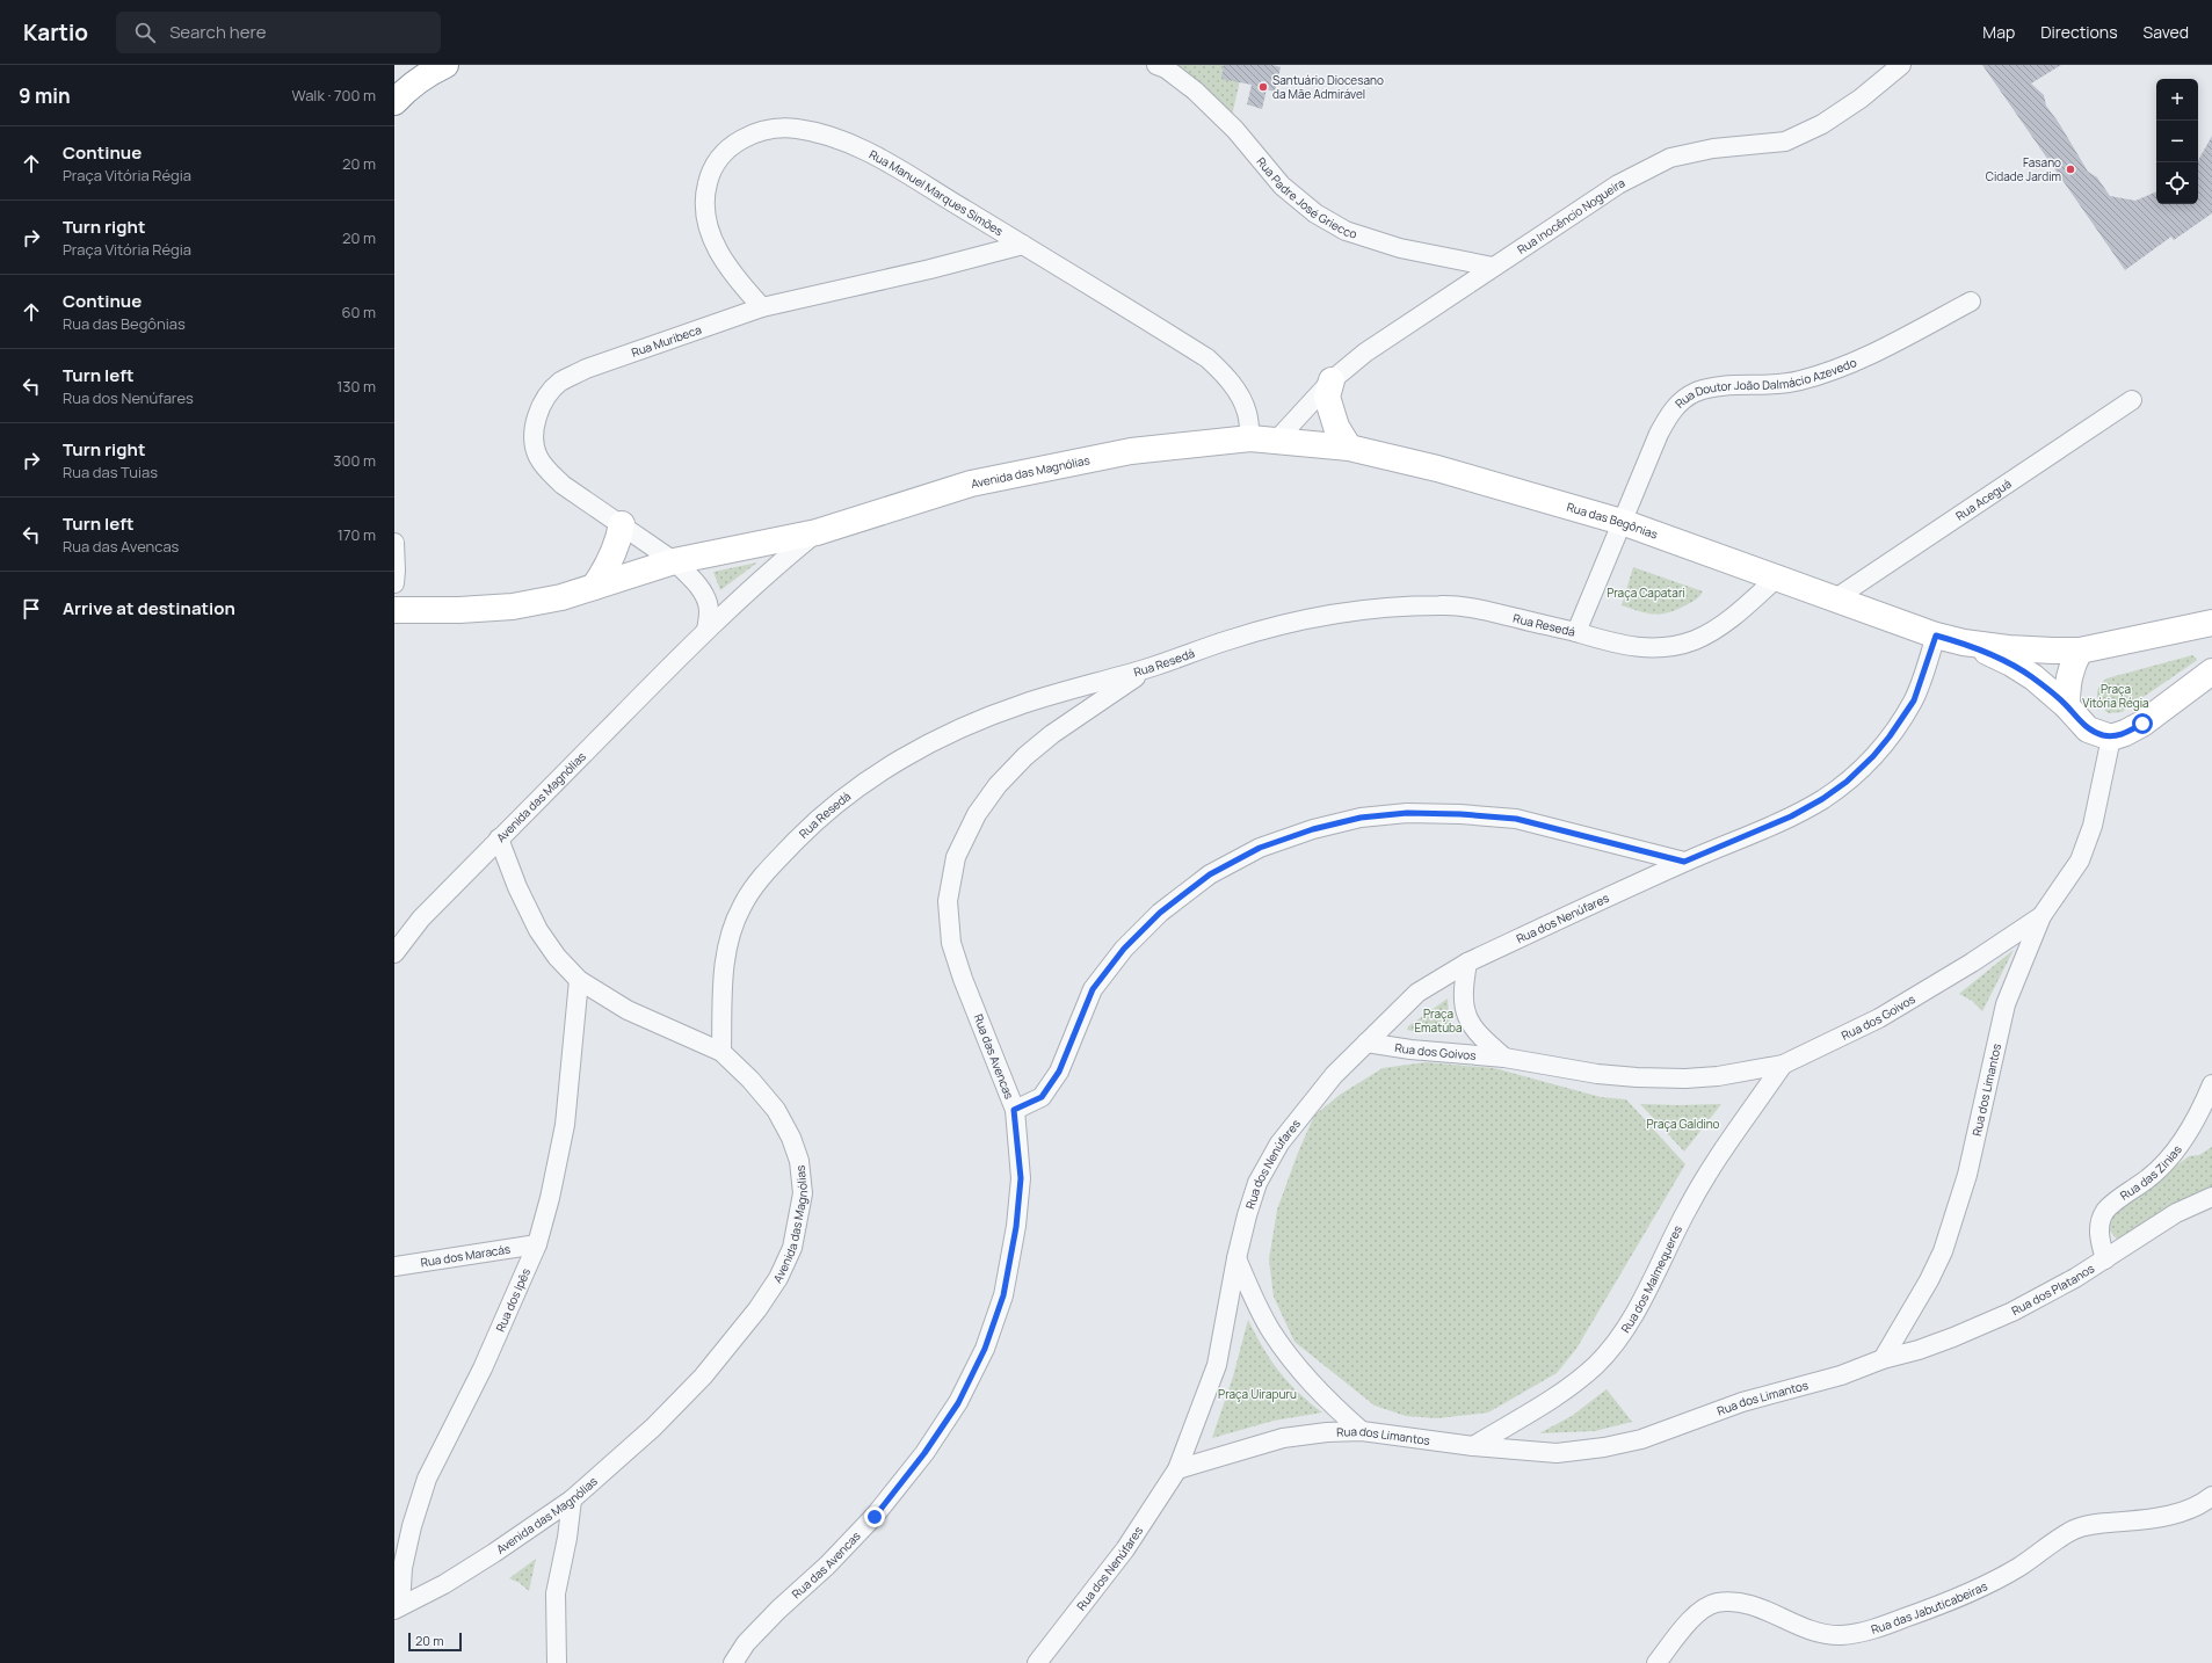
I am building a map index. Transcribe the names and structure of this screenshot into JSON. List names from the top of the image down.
{
  "streets": {
    "main road": ["Avenida das Magnólias", "Rua das Begônias"],
    "street": [
      "Rua Manuel Marques Simões",
      "Rua Padre José Griecco",
      "Rua Inocêncio Nogueira",
      "Rua Muribeca",
      "Rua Doutor João Dalmácio Azevedo",
      "Rua Aceguá",
      "Rua Resedá",
      "Rua dos Nenúfares",
      "Rua dos Goivos",
      "Rua das Avencas",
      "Rua dos Limantos",
      "Rua das Zinias",
      "Rua dos Maracás",
      "Rua dos Malmequeres",
      "Rua dos Platanos",
      "Rua dos Ipês",
      "Rua das Jabuticabeiras"
    ]
  },
  "crossings": [
    ["Rua Manuel Marques Simões", "Rua Muribeca"],
    ["Rua Manuel Marques Simões", "Avenida das Magnólias"],
    ["Rua Manuel Marques Simões", "Rua das Begônias"],
    ["Rua Padre José Griecco", "Rua Inocêncio Nogueira"],
    ["Rua Inocêncio Nogueira", "Rua das Begônias"],
    ["Rua Muribeca", "Avenida das Magnólias"],
    ["Rua Doutor João Dalmácio Azevedo", "Rua das Begônias"],
    ["Avenida das Magnólias", "Rua das Begônias"],
    ["Avenida das Magnólias", "Rua Resedá"],
    ["Avenida das Magnólias", "Rua dos Ipês"],
    ["Rua Aceguá", "Rua das Begônias"],
    ["Rua das Begônias", "Rua Resedá"],
    ["Rua das Begônias", "Rua dos Nenúfares"],
    ["Rua Resedá", "Rua das Avencas"],
    ["Rua dos Nenúfares", "Rua dos Goivos"],
    ["Rua dos Nenúfares", "Rua dos Limantos"],
    ["Rua dos Goivos", "Rua dos Limantos"],
    ["Rua dos Goivos", "Rua dos Malmequeres"],
    ["Rua dos Limantos", "Rua dos Malmequeres"],
    ["Rua dos Limantos", "Rua dos Platanos"],
    ["Rua das Zinias", "Rua dos Platanos"],
    ["Rua dos Maracás", "Rua dos Ipês"]
  ],
  "parks": [
    "Praça Capatari",
    "Praça Vitória Régia",
    "Praça Ematuba",
    "Praça Galdino",
    "Praça Uirapuru"
  ],
  "places": ["Santuário Diocesano da Mãe Admirável", "Fasano Cidade Jardim"],
  "scale_bar": "20 m",
  "page": {
    "header": "Kartio",
    "search": "Search here",
    "nav": ["Map", "Directions", "Saved"],
    "heading": ["9 min", "Walk · 700 m"],
    "map_buttons": ["+", "−"],
    "list": [
      ["Continue", "Praça Vitória Régia", "20 m"],
      ["Turn right", "Praça Vitória Régia", "20 m"],
      ["Continue", "Rua das Begônias", "60 m"],
      ["Turn left", "Rua dos Nenúfares", "130 m"],
      ["Turn right", "Rua das Tuias", "300 m"],
      ["Turn left", "Rua das Avencas", "170 m"],
      "Arrive at destination"
    ],
    "scale": "20 m"
  }
}
